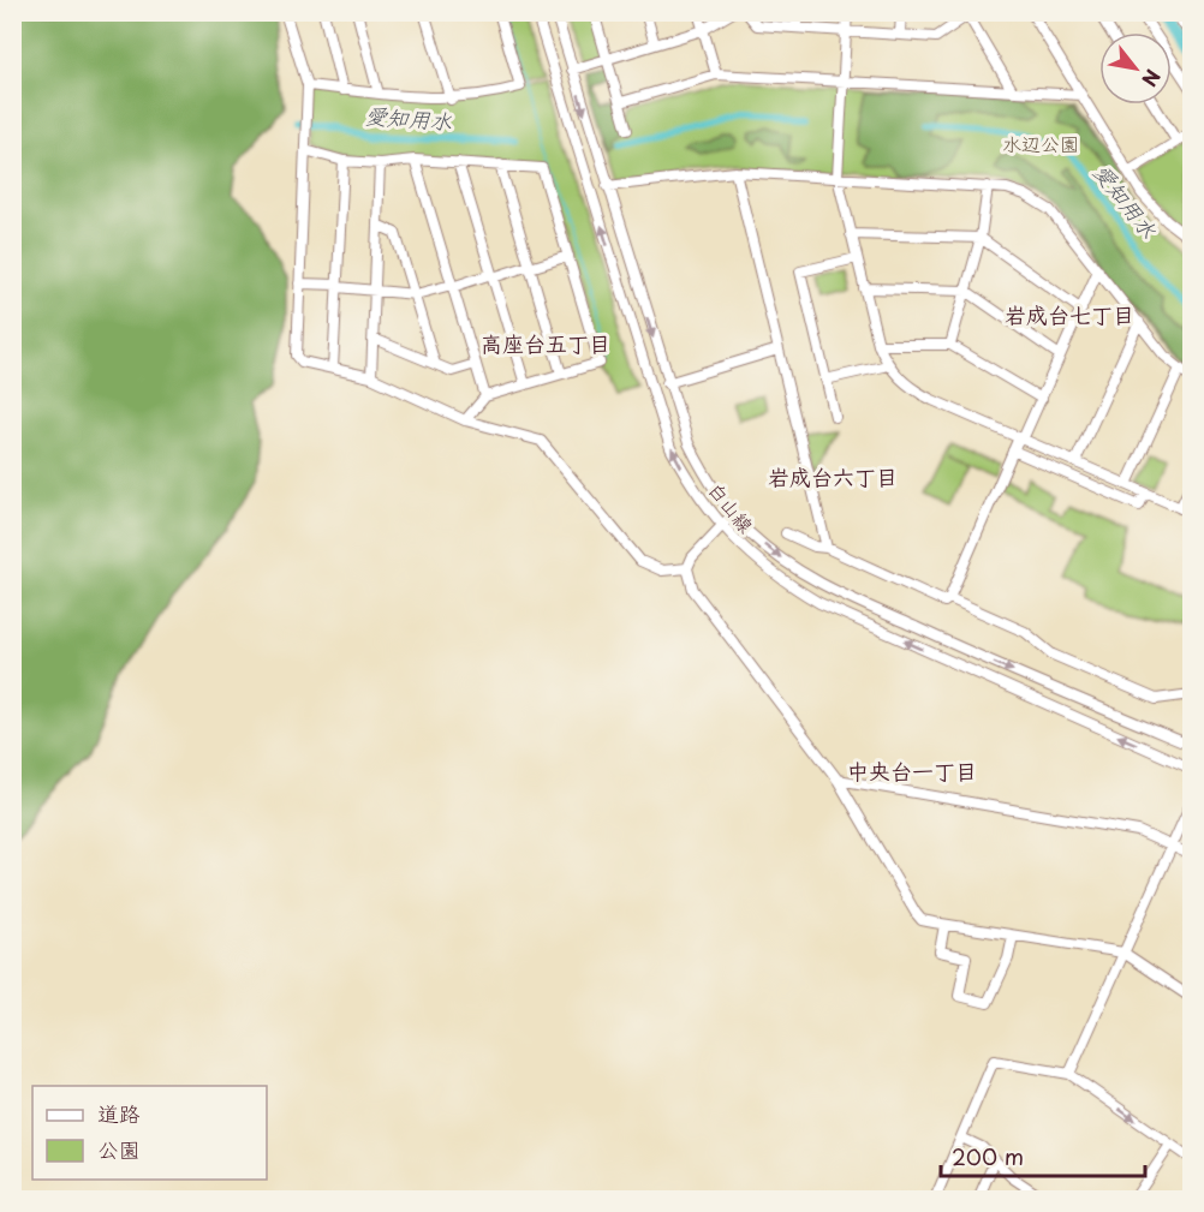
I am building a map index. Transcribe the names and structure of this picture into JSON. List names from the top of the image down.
{
  "streets": {
    "street": ["白山線"]
  },
  "districts": [
    "岩成台七丁目",
    "高座台五丁目",
    "岩成台六丁目",
    "中央台一丁目"
  ],
  "water": ["愛知用水"],
  "parks": ["水辺公園"],
  "legend": ["道路", "公園"],
  "scale_bar": "200 m",
  "north": "bottom right"
}
